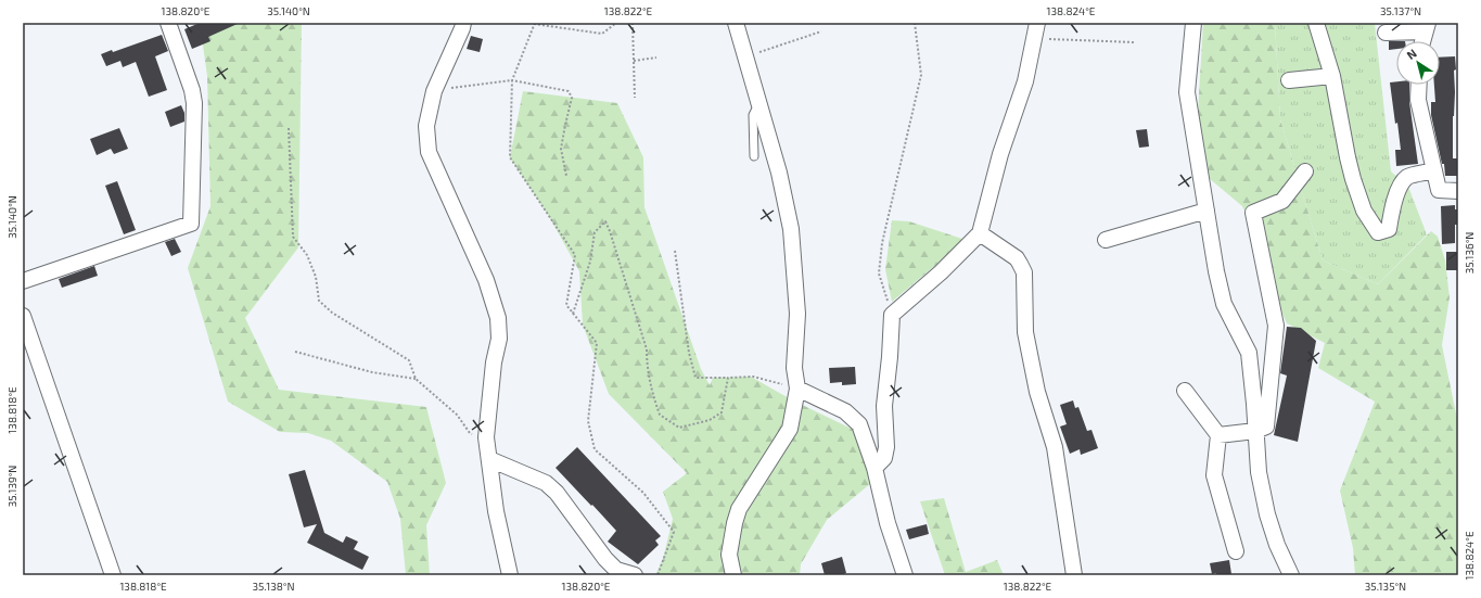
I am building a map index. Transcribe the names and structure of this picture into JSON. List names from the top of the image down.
{
  "north": "top left",
  "coordinates": [
    "138.820°E",
    "35.140°N",
    "138.822°E",
    "138.824°E",
    "35.137°N",
    "35.136°N",
    "138.818°E",
    "35.139°N",
    "35.138°N",
    "35.135°N"
  ]
}
